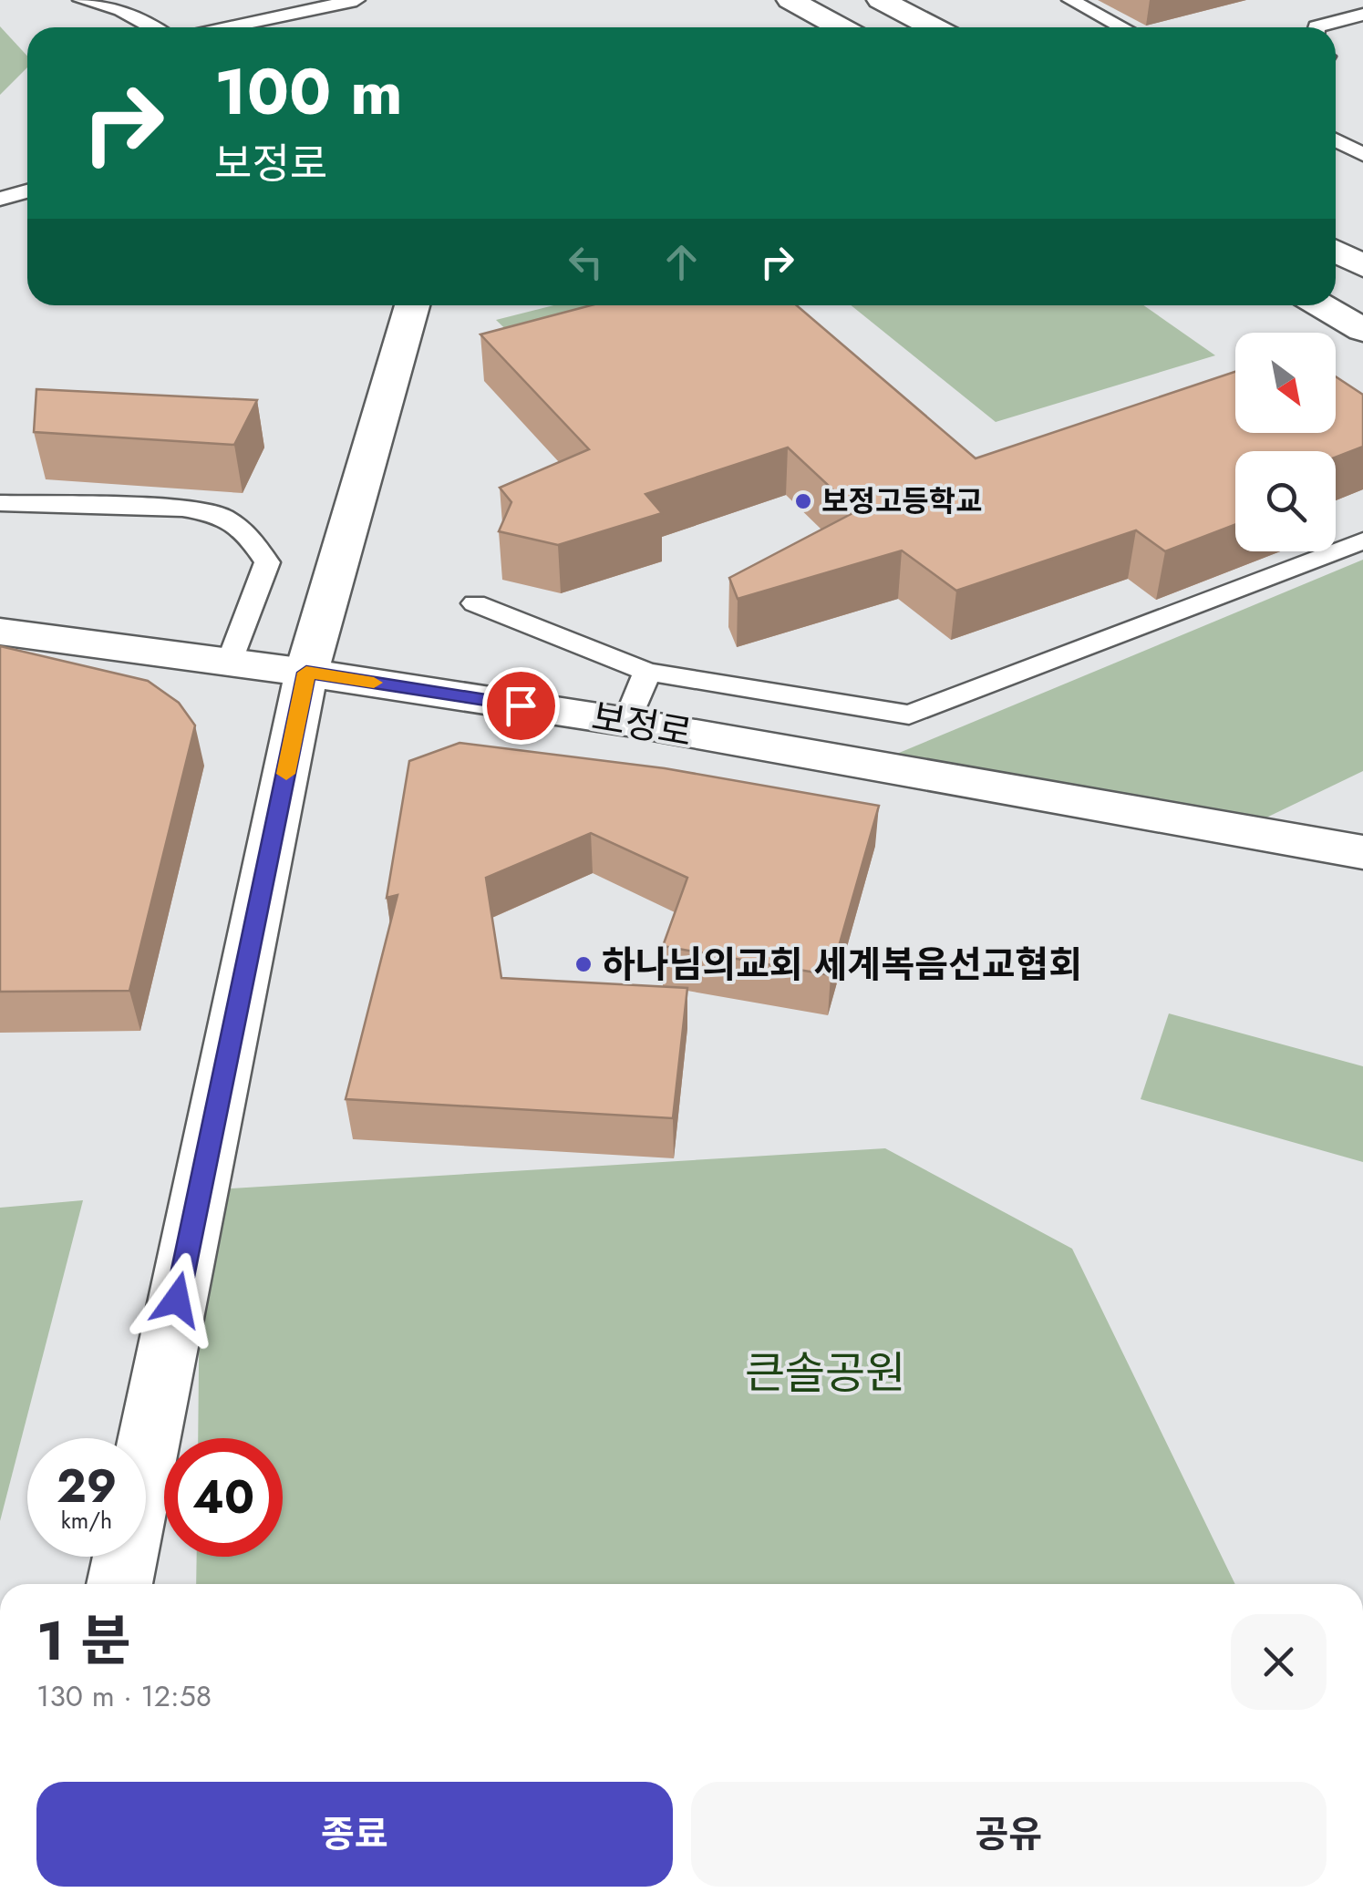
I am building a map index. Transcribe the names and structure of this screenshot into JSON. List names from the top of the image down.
{
  "streets": {
    "street": ["보정로"]
  },
  "parks": ["큰솔공원"],
  "places": ["보정고등학교", "하나님의교회 세계복음선교협회"],
  "north": "bottom right",
  "page": {
    "turn": ["100 m", "보정로"],
    "speed": "29 km/h",
    "limit": "40",
    "heading": ["1 분", "130 m · 12:58"],
    "buttons": ["종료", "공유"]
  }
}
